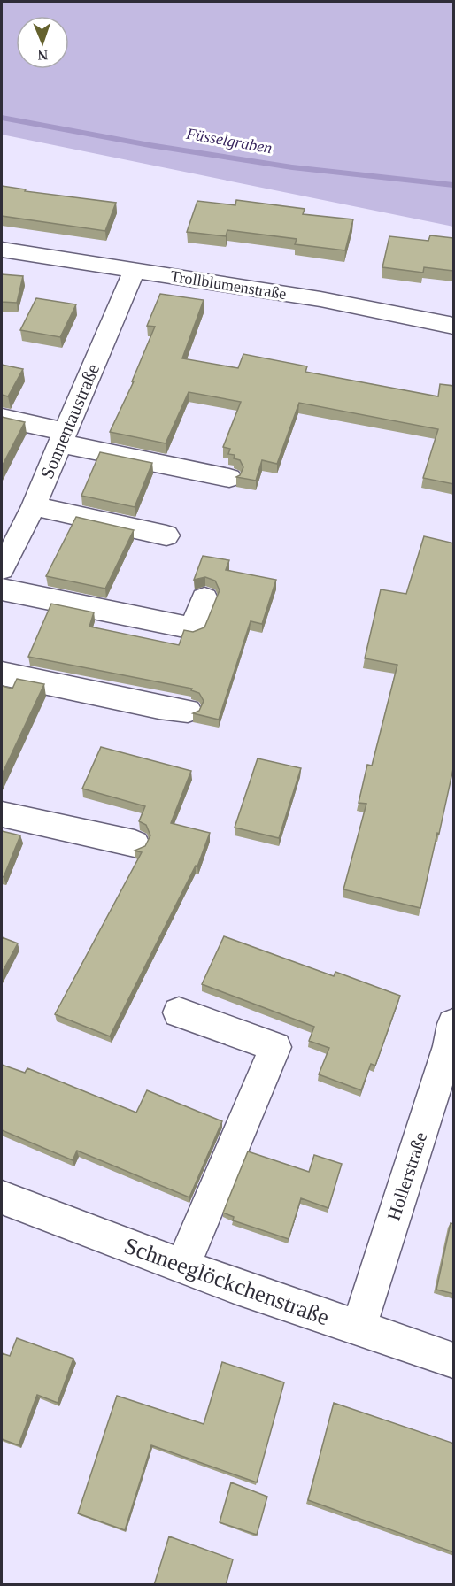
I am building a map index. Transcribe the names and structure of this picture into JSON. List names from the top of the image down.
{
  "streets": {
    "street": [
      "Trollblumenstraße",
      "Sonnentaustraße",
      "Hollerstraße",
      "Schneeglöckchenstraße"
    ]
  },
  "crossings": [
    ["Trollblumenstraße", "Sonnentaustraße"],
    ["Hollerstraße", "Schneeglöckchenstraße"]
  ],
  "water": ["Füsselgraben"],
  "north": "bottom"
}
